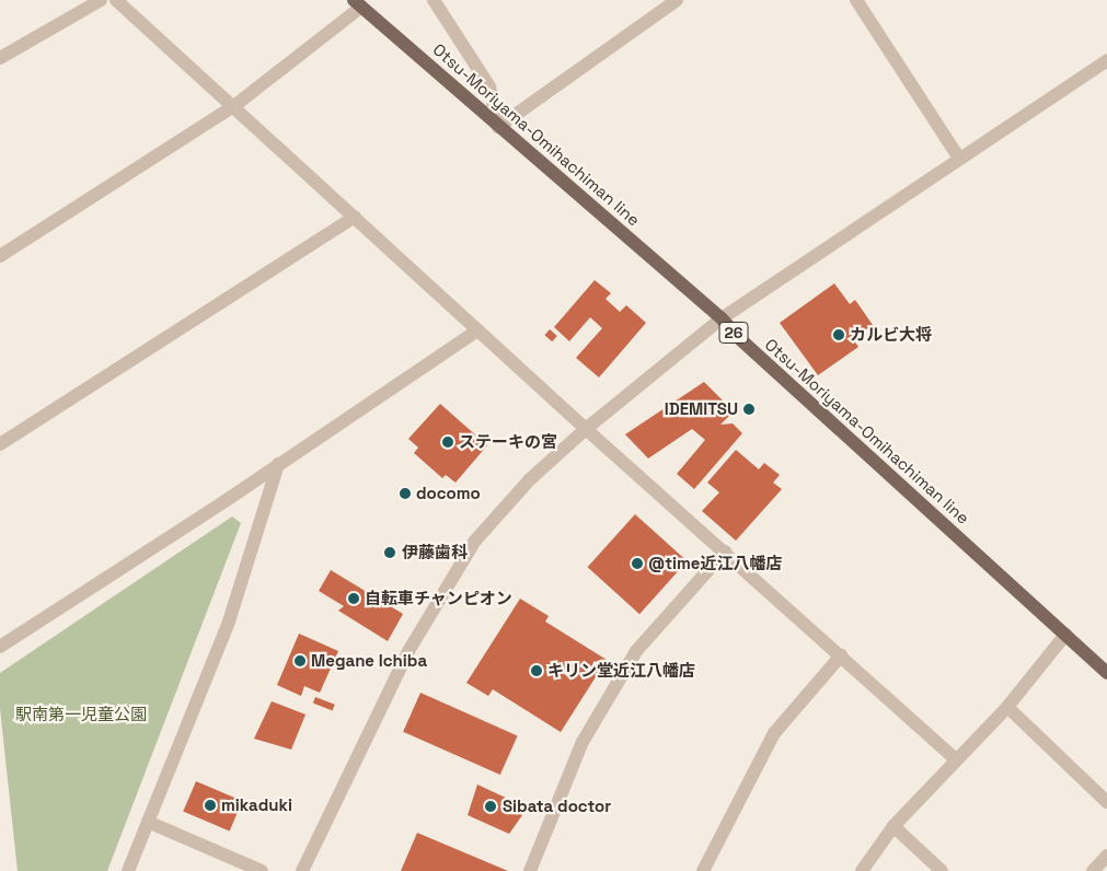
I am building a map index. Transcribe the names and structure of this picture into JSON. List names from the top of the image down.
{
  "streets": {
    "main road": ["Otsu-Moriyama-Omihachiman line", "26"]
  },
  "parks": ["駅南第一児童公園"],
  "places": [
    "カルビ大将",
    "IDEMITSU",
    "ステーキの宮",
    "docomo",
    "伊藤歯科",
    "@time近江八幡店",
    "自転車チャンピオン",
    "Megane Ichiba",
    "キリン堂近江八幡店",
    "mikaduki",
    "Sibata doctor"
  ]
}
